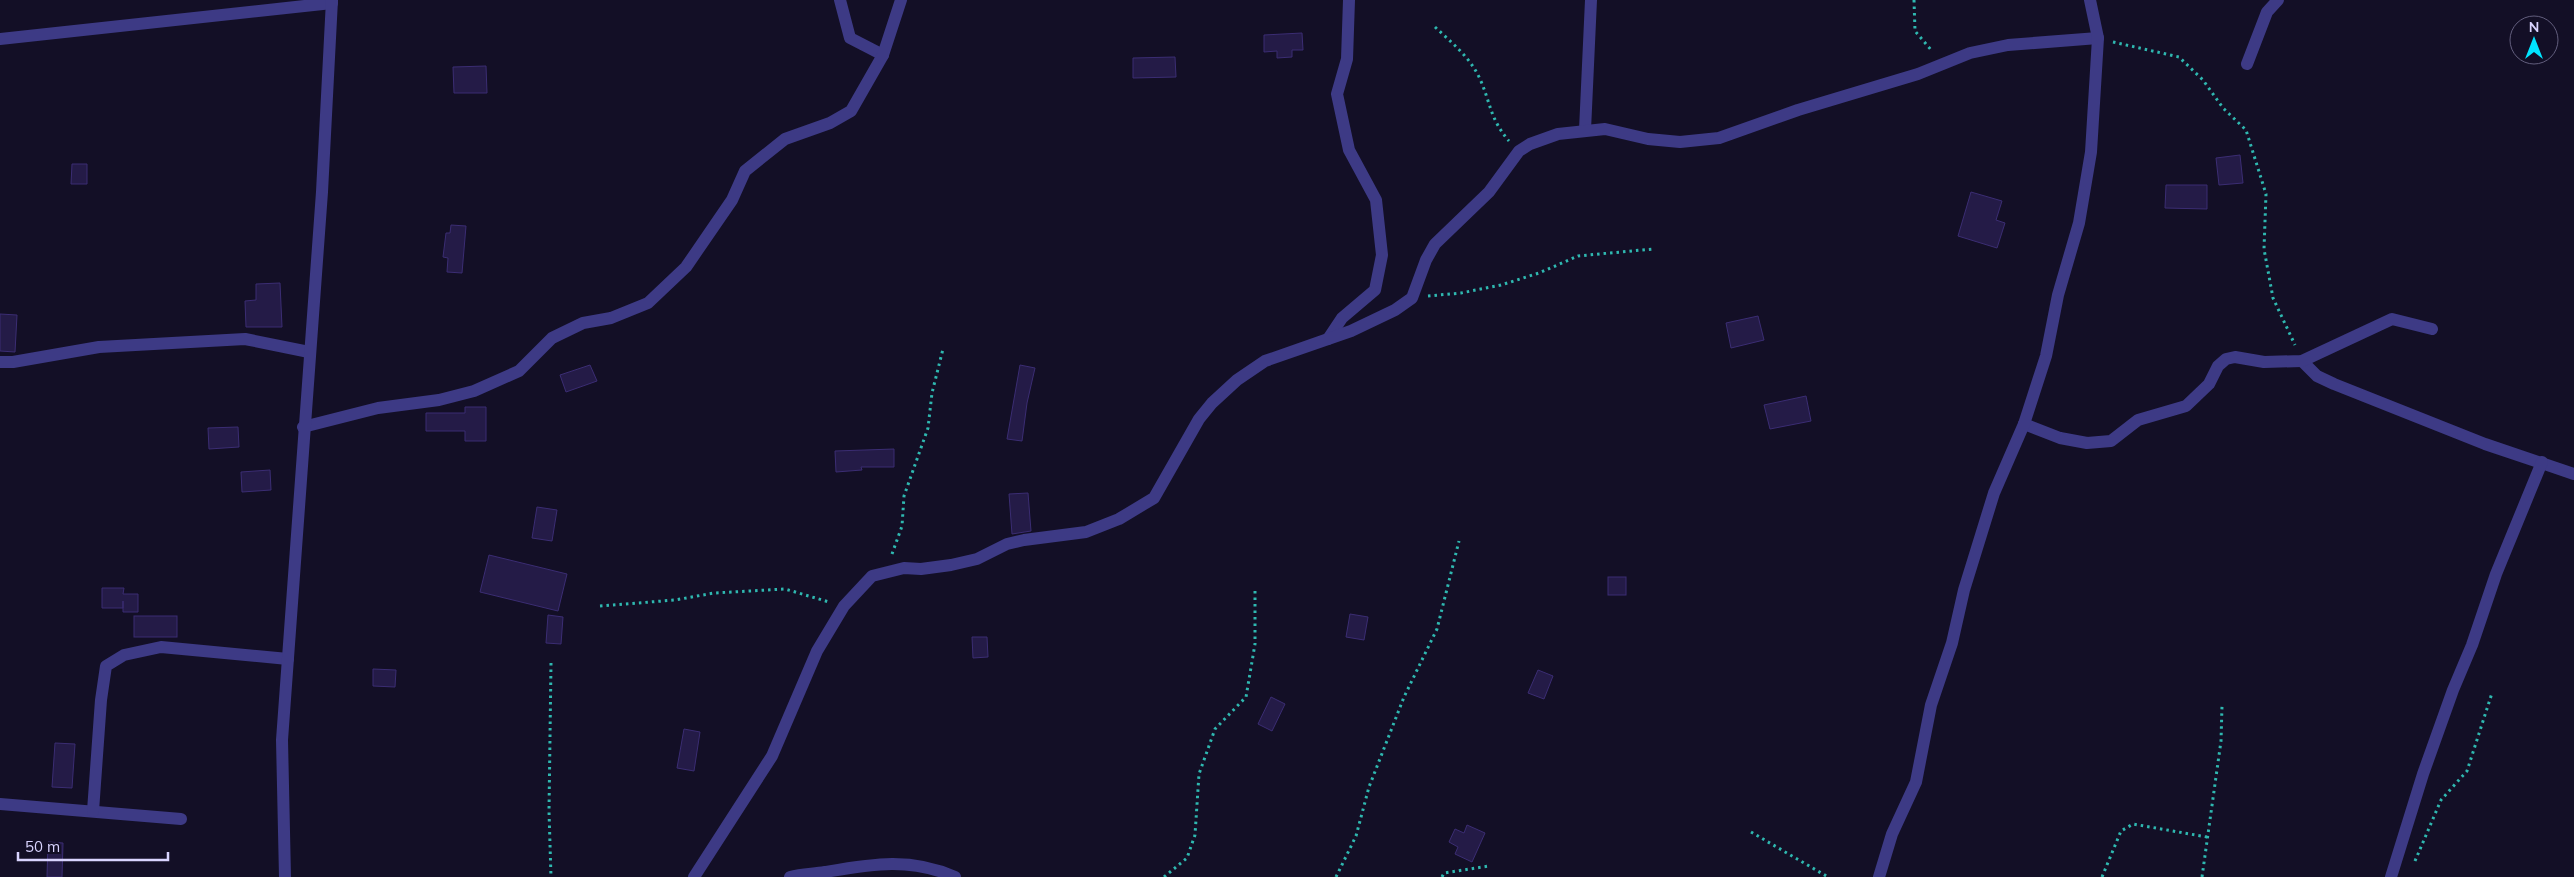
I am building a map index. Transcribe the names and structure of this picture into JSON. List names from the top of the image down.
{
  "scale_bar": "50 m",
  "north": "top"
}
